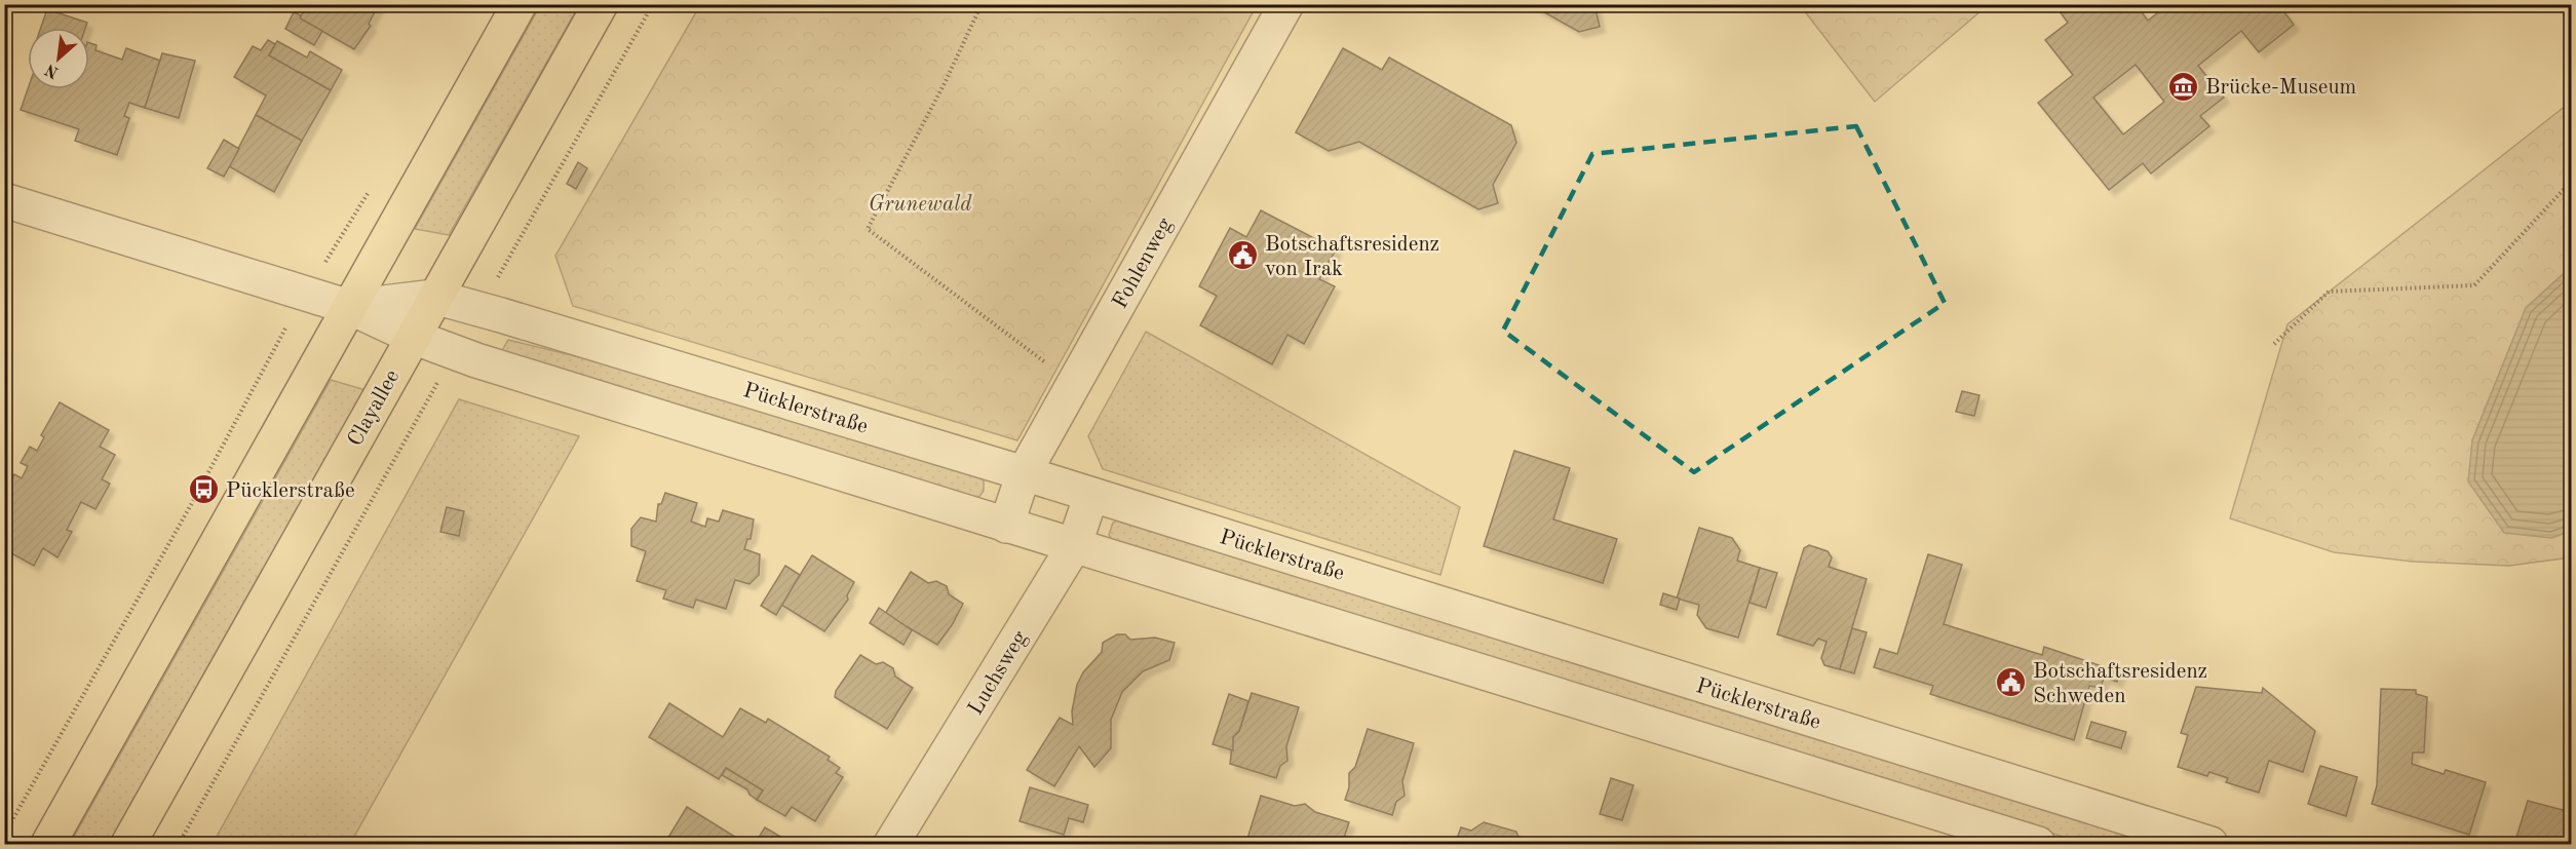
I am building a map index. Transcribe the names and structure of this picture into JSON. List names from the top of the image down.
{
  "streets": {
    "main road": ["Clayallee"],
    "street": ["Fohlenweg", "Pücklerstraße", "Luchsweg"]
  },
  "crossings": [
    ["Fohlenweg", "Pücklerstraße"],
    ["Clayallee", "Pücklerstraße"],
    ["Pücklerstraße", "Luchsweg"]
  ],
  "parks": ["Grunewald"],
  "places": {
    "museum": ["Brücke-Museum"],
    "public building": ["Botschaftsresidenz von Irak", "Botschaftsresidenz Schweden"],
    "bus stop": ["Pücklerstraße"]
  },
  "north": "bottom left"
}
